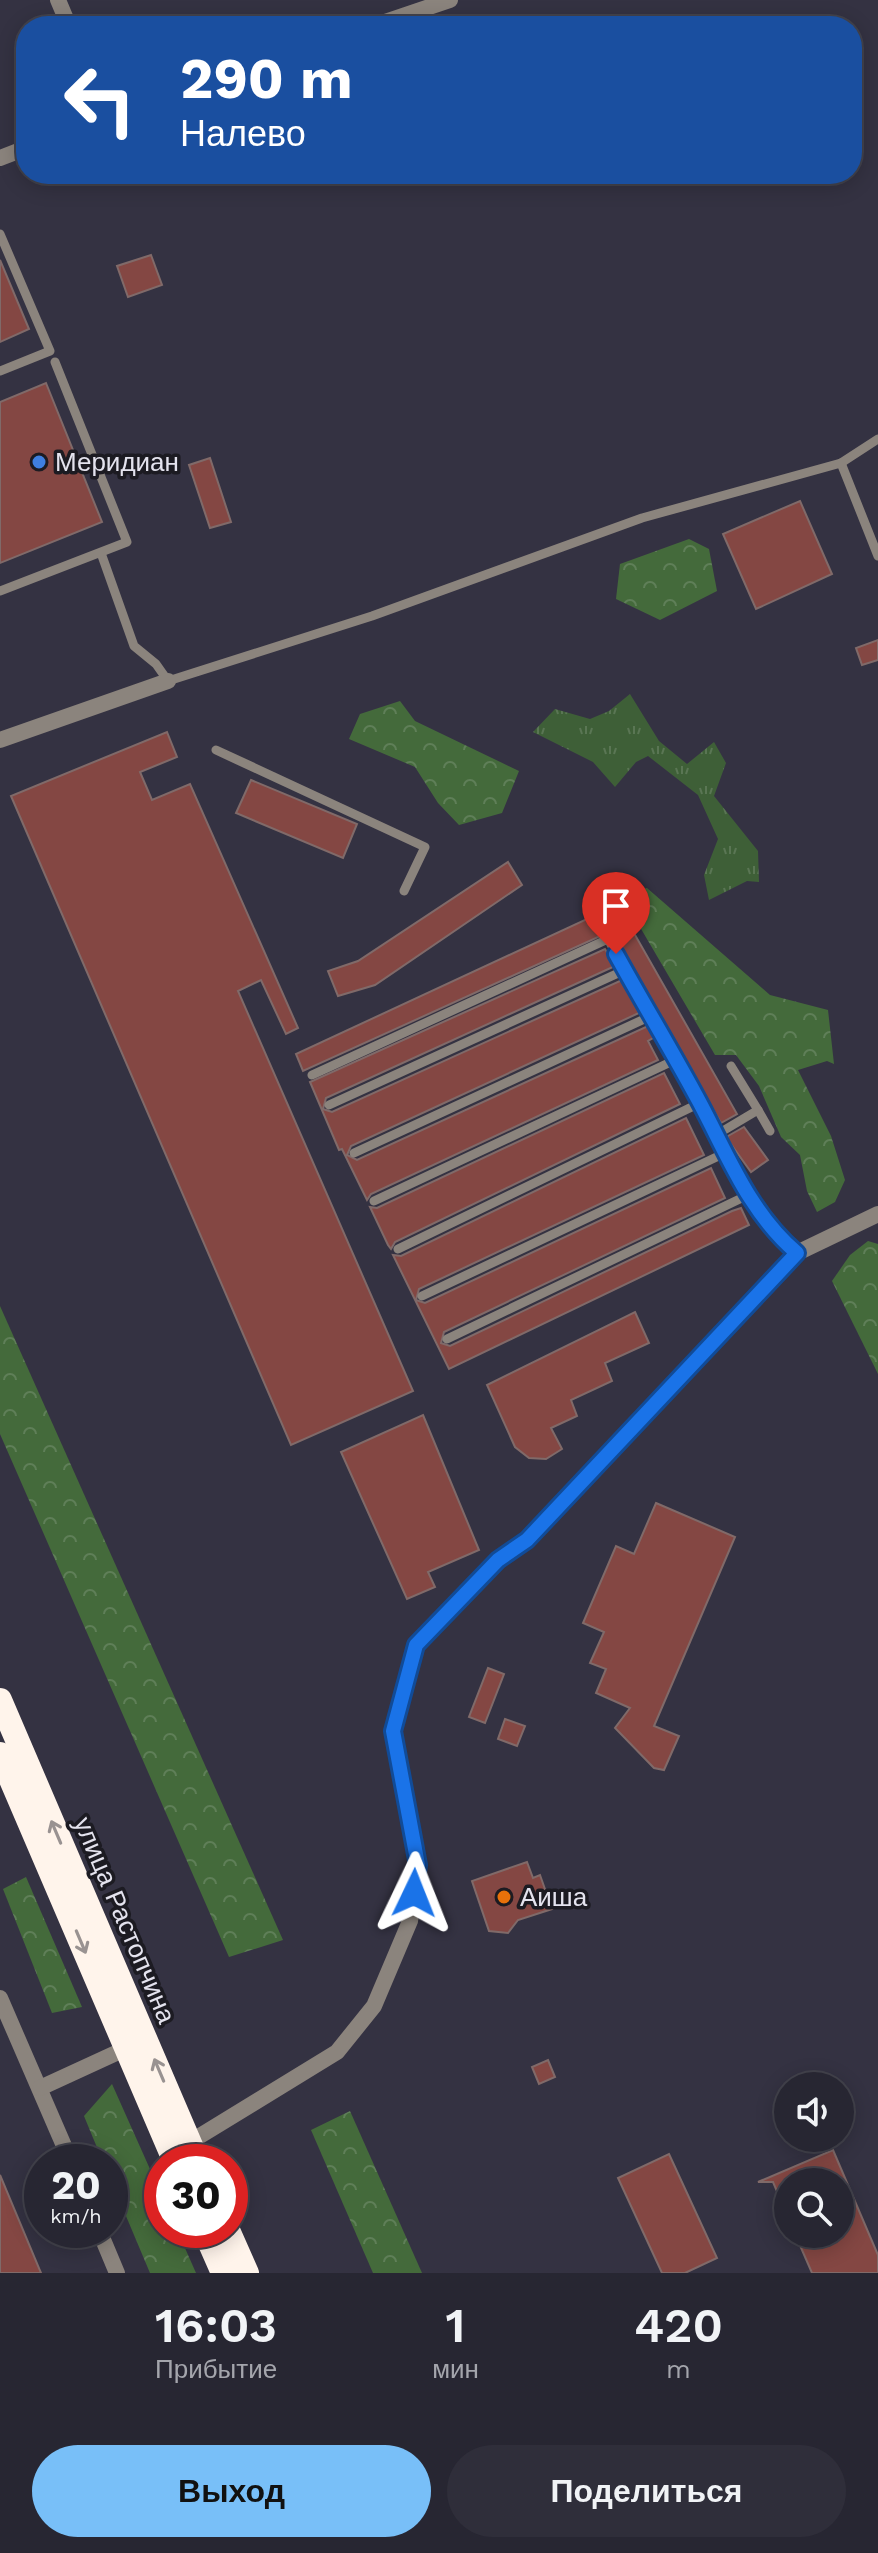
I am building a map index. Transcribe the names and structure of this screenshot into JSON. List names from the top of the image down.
{
  "streets": {
    "highway": ["улица Растопчина"]
  },
  "places": ["Меридиан", "Аиша"],
  "page": {
    "turn": ["290 m", "Налево"],
    "speed": "20 km/h",
    "limit": "30",
    "eta": [
      "16:03",
      "Прибытие",
      "1",
      "мин",
      "420",
      "m"
    ],
    "buttons": ["Выход", "Поделиться"]
  }
}
